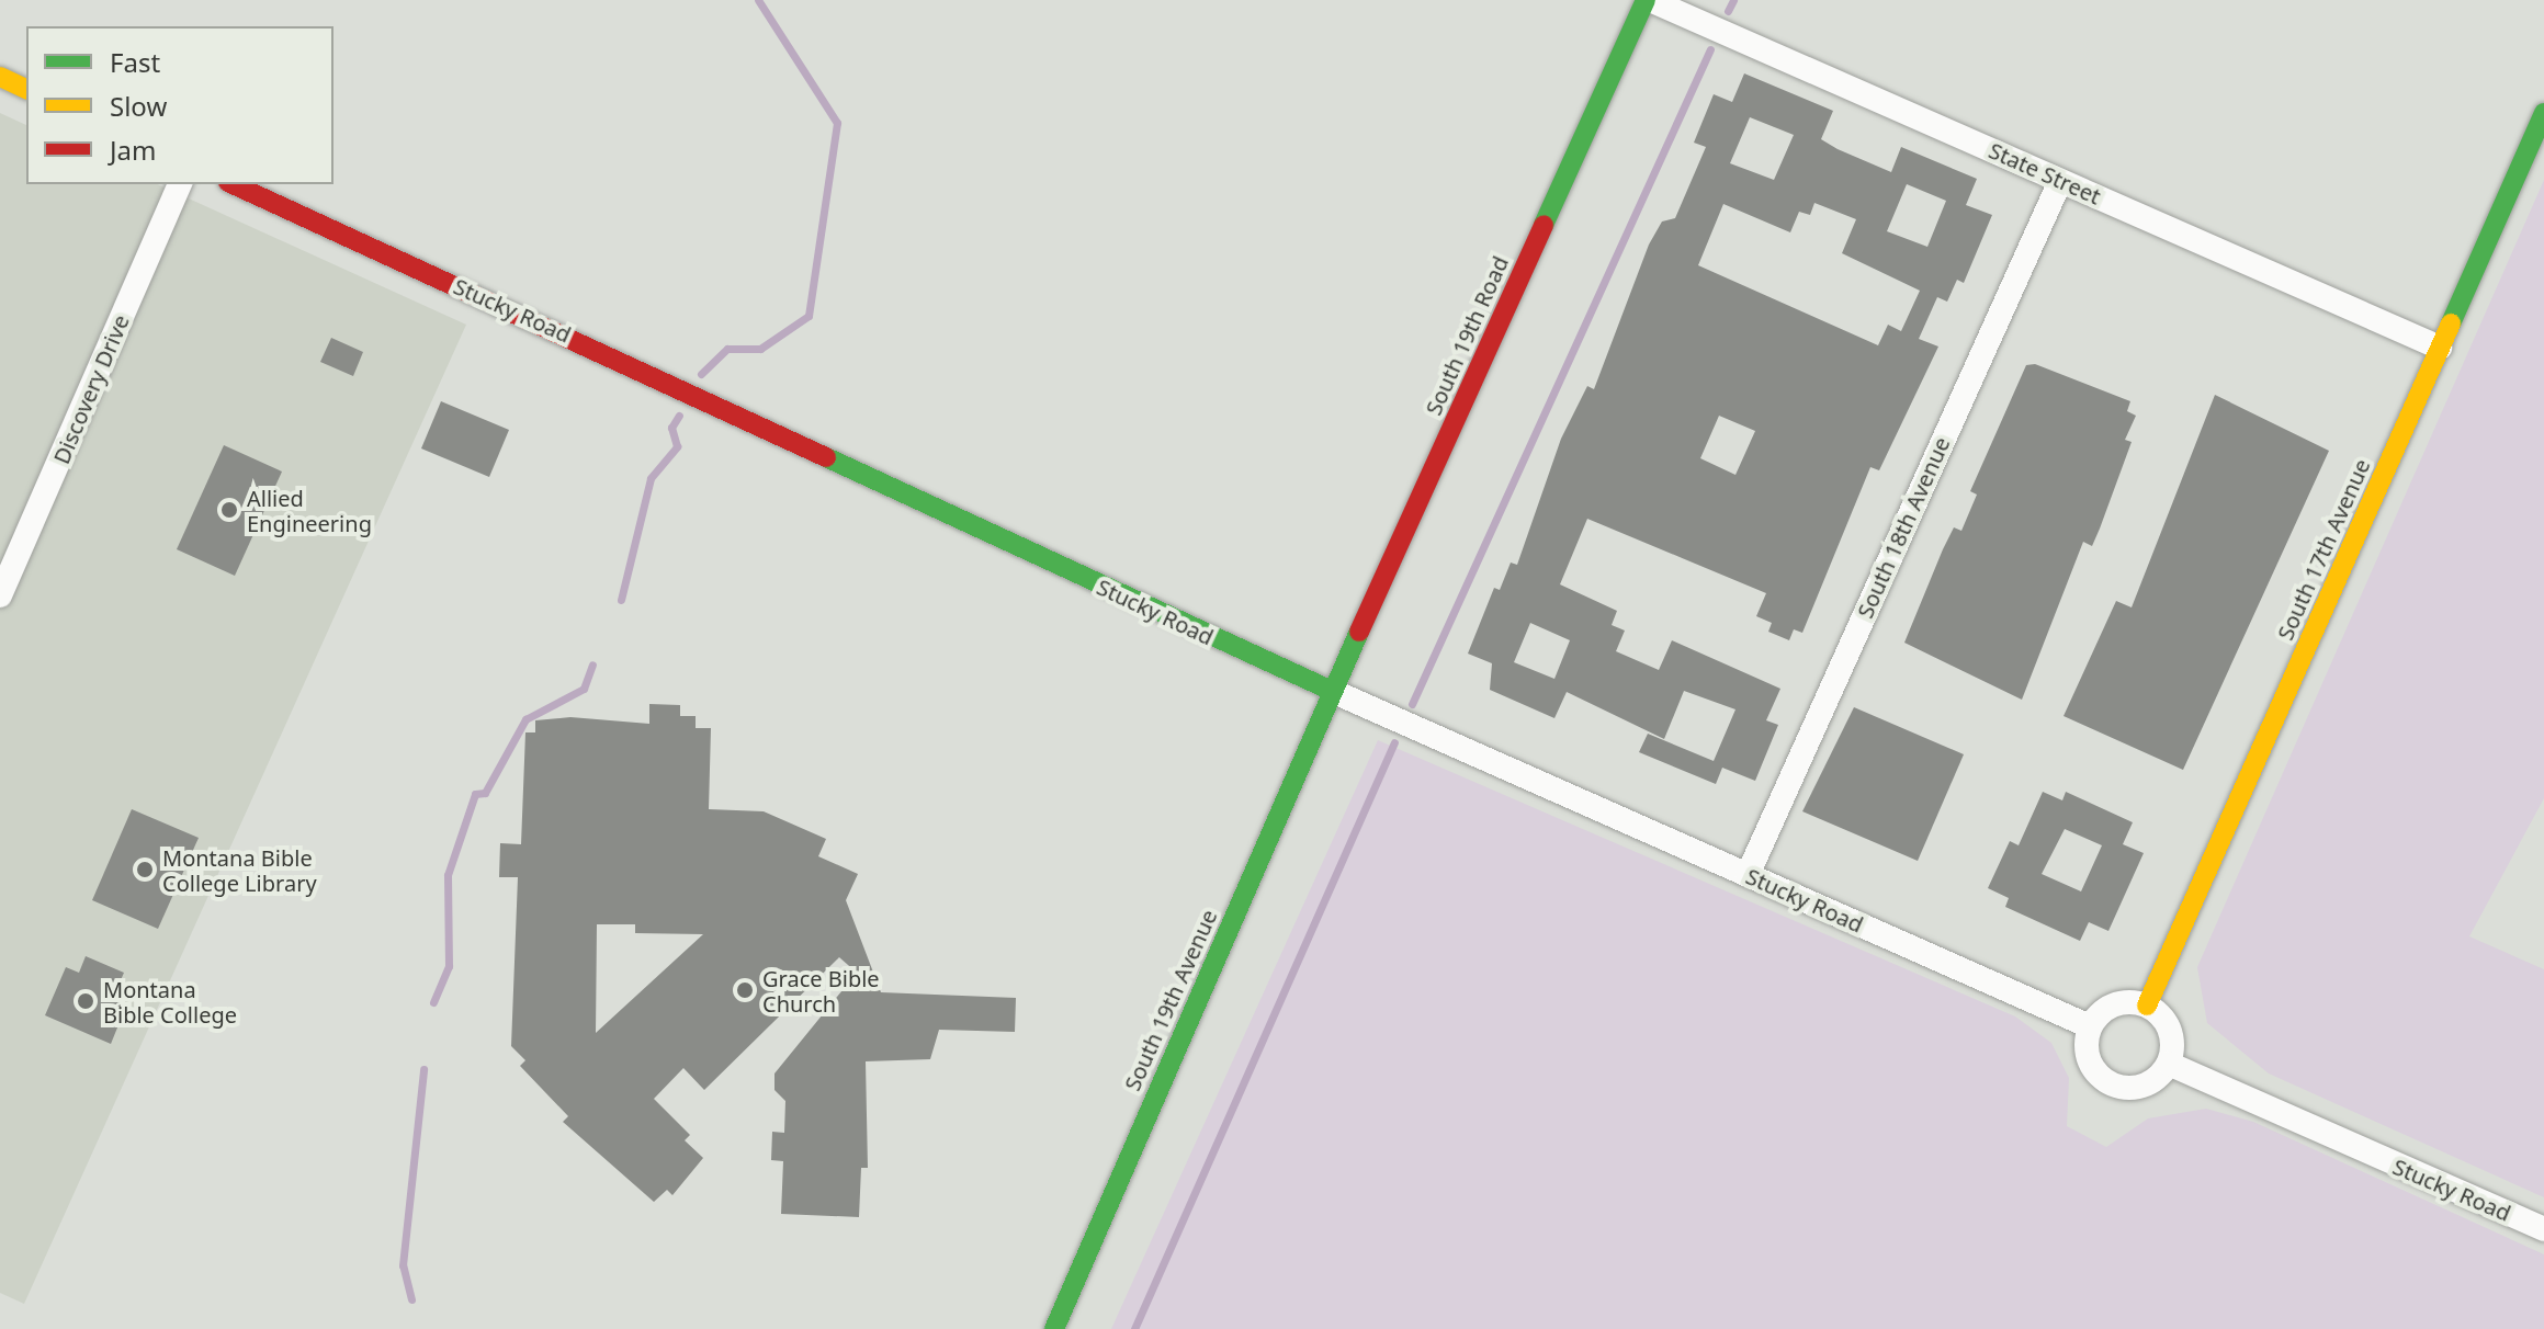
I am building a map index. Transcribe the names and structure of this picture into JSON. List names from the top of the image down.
{
  "streets": {
    "street": [
      "State Street",
      "Stucky Road",
      "South 19th Road",
      "Discovery Drive",
      "South 18th Avenue",
      "South 17th Avenue",
      "South 19th Avenue"
    ]
  },
  "crossings": [
    ["State Street", "South 19th Road"],
    ["State Street", "South 18th Avenue"],
    ["State Street", "South 17th Avenue"],
    ["Stucky Road", "South 19th Road"],
    ["Stucky Road", "South 18th Avenue"],
    ["Stucky Road", "South 17th Avenue"],
    ["Stucky Road", "South 19th Avenue"],
    ["South 19th Road", "South 19th Avenue"]
  ],
  "places": [
    "Allied Engineering",
    "Montana Bible College Library",
    "Grace Bible Church",
    "Montana Bible College"
  ],
  "legend": ["Fast", "Slow", "Jam"]
}
